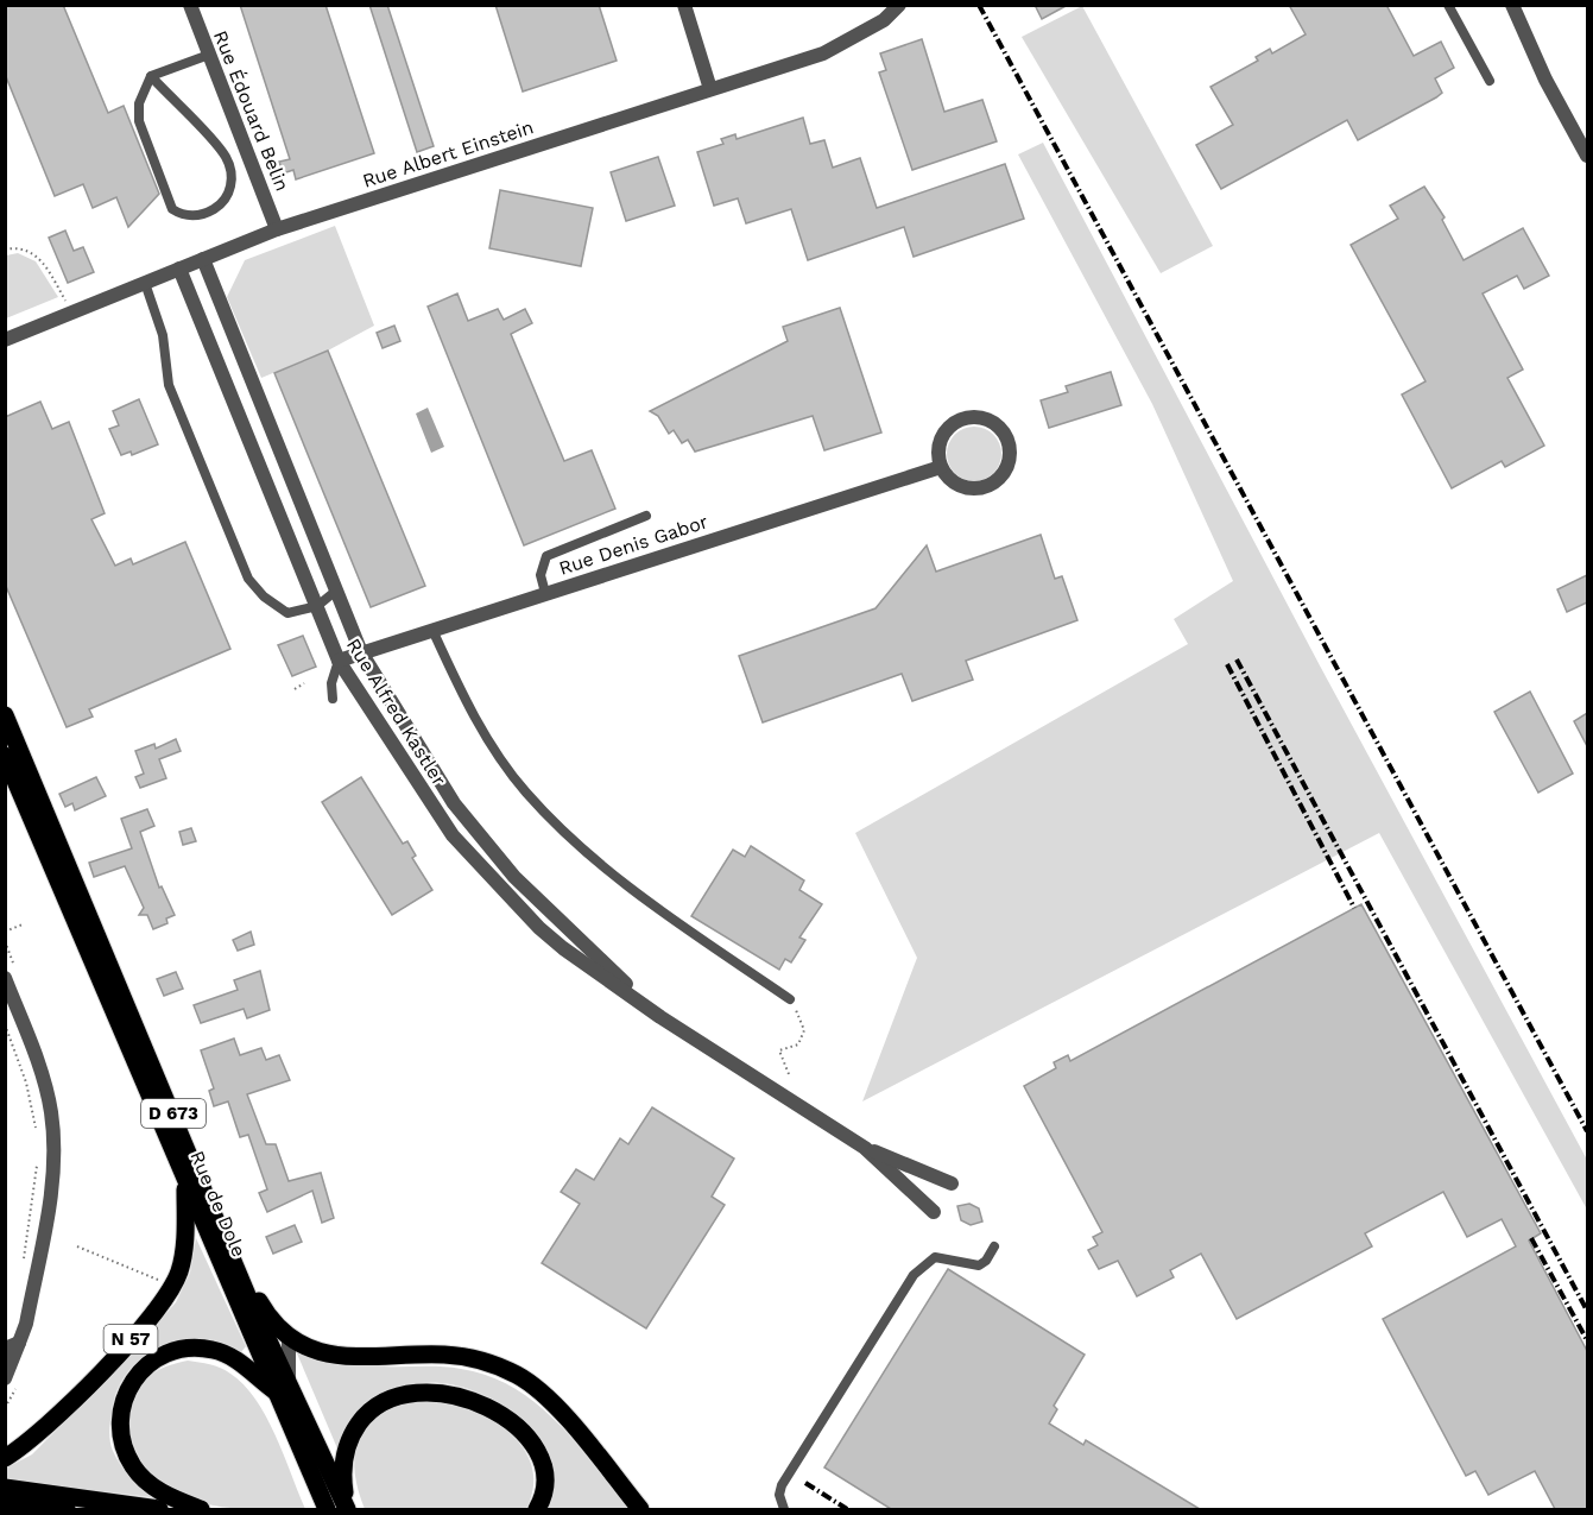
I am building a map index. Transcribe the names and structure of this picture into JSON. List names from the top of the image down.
{
  "streets": {
    "main road": ["D 673", "Rue de Dole", "N 57"],
    "street": [
      "Rue Édouard Belin",
      "Rue Albert Einstein",
      "Rue Denis Gabor",
      "Rue Alfred Kastler"
    ]
  },
  "crossings": [
    ["Rue Édouard Belin", "Rue Albert Einstein"],
    ["Rue Albert Einstein", "Rue Alfred Kastler"],
    ["Rue Denis Gabor", "Rue Alfred Kastler"],
    ["Rue de Dole", "N 57"]
  ]
}
